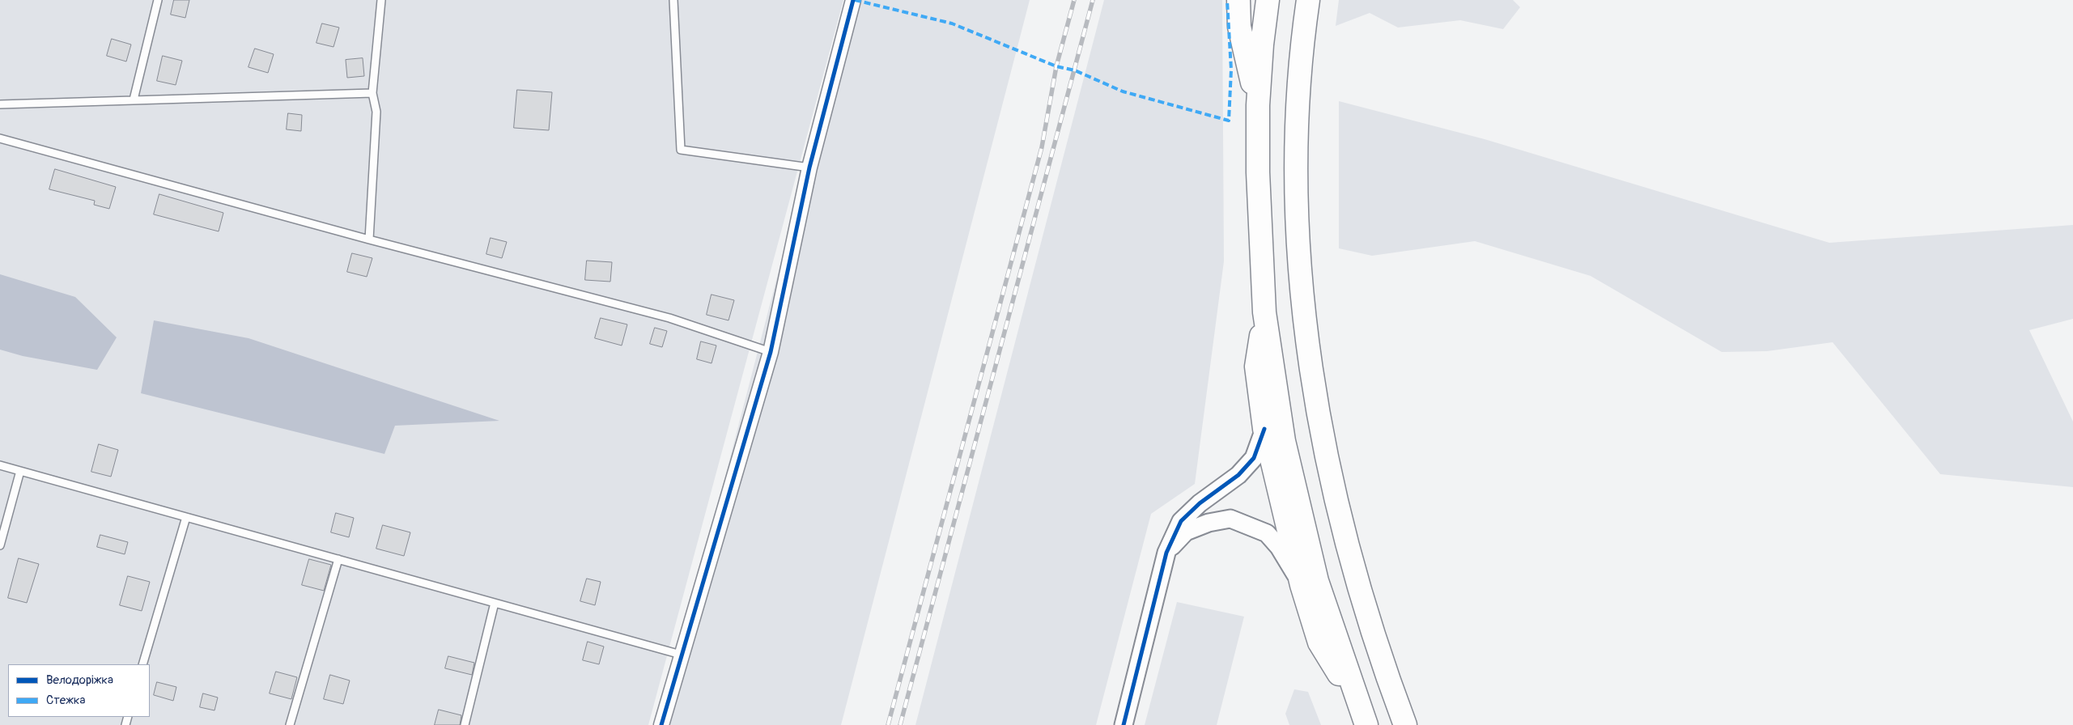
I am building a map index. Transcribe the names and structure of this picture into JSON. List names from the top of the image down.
{
  "legend": ["Велодоріжка", "Стежка"]
}
